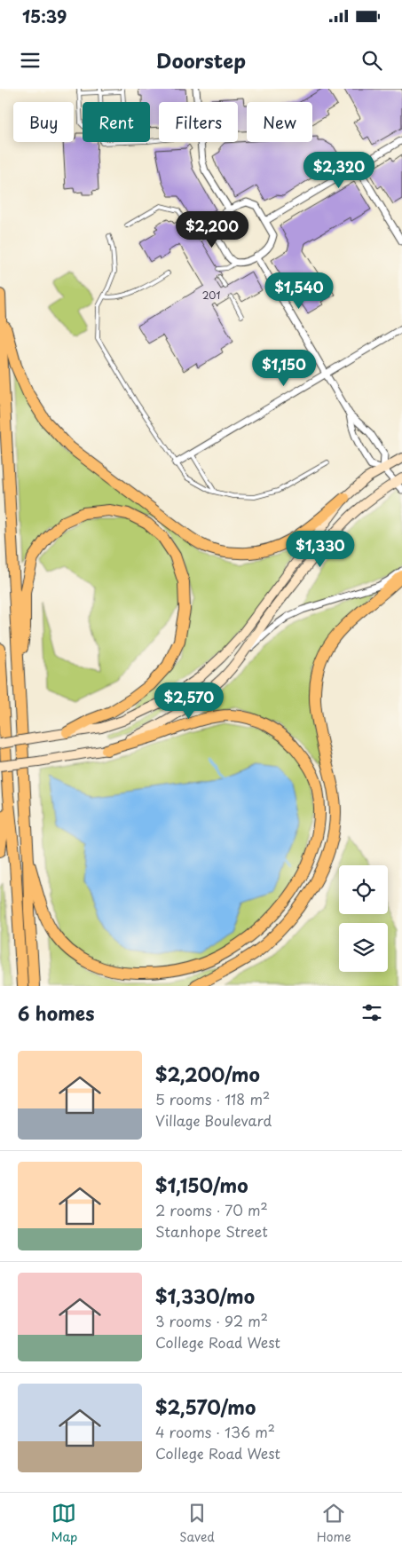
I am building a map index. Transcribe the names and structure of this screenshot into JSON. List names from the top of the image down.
{
  "house_numbers": ["201"],
  "page": {
    "status": "15:39",
    "header": "Doorstep",
    "chip": [
      "Buy",
      "Rent",
      "Filters",
      "New"
    ],
    "price": [
      "$2,320",
      "$2,200",
      "$1,540",
      "$1,150",
      "$1,330",
      "$2,570"
    ],
    "heading": "6 homes",
    "list": [
      {
        "name": "$2,200/mo",
        "note": "5 rooms · 118 m² · Village Boulevard"
      },
      {
        "name": "$1,150/mo",
        "note": "2 rooms · 70 m² · Stanhope Street"
      },
      {
        "name": "$1,330/mo",
        "note": "3 rooms · 92 m² · College Road West"
      },
      {
        "name": "$2,570/mo",
        "note": "4 rooms · 136 m² · College Road West"
      }
    ],
    "tabs": ["Map", "Saved", "Home"]
  }
}
